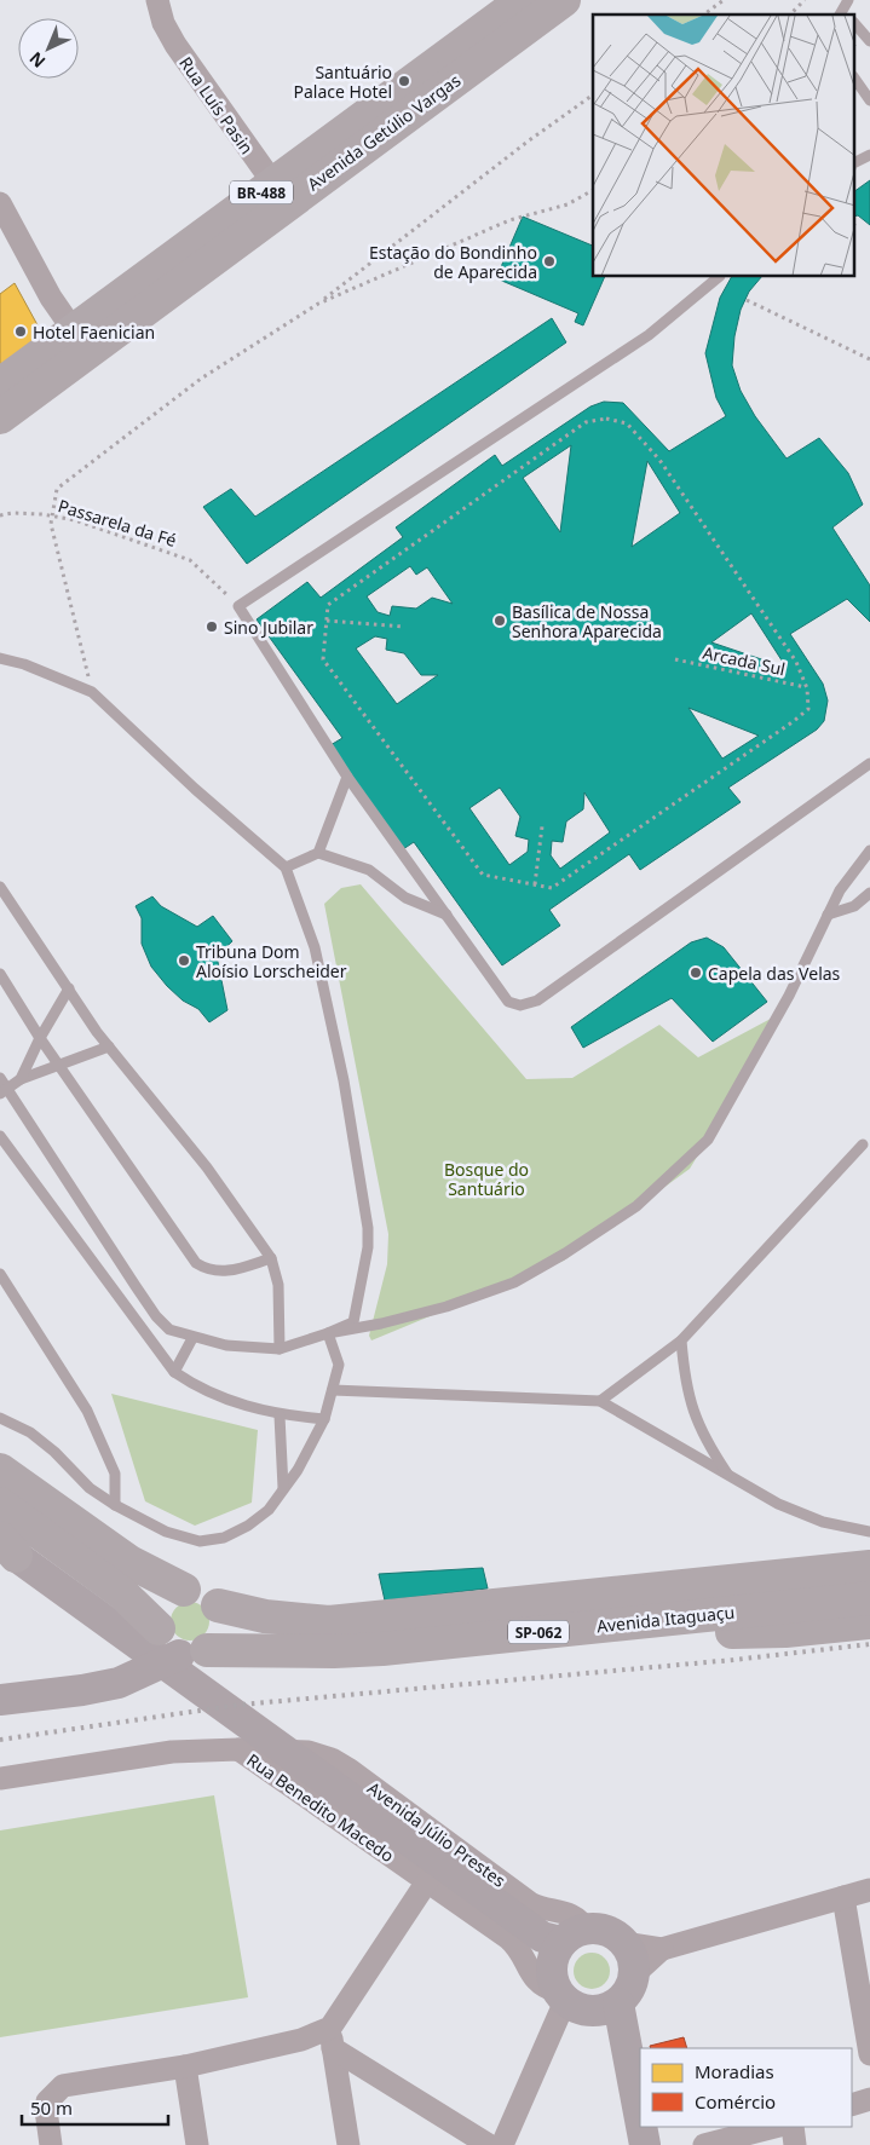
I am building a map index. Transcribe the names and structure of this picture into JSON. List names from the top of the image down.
{
  "streets": {
    "main road": [
      "Avenida Getúlio Vargas",
      "BR-488",
      "Avenida Itaguaçu",
      "SP-062",
      "Avenida Júlio Prestes"
    ],
    "street": ["Rua Luís Pasin", "Rua Benedito Macedo"],
    "path": ["Passarela da Fé", "Arcada Sul"]
  },
  "crossings": [
    ["Rua Luís Pasin", "Avenida Getúlio Vargas"],
    ["Avenida Itaguaçu", "SP-062"],
    ["Rua Benedito Macedo", "Avenida Júlio Prestes"]
  ],
  "parks": ["Bosque do Santuário"],
  "places": [
    "Santuário Palace Hotel",
    "Estação do Bondinho de Aparecida",
    "Hotel Faenician",
    "Basílica de Nossa Senhora Aparecida",
    "Sino Jubilar",
    "Tribuna Dom Aloísio Lorscheider",
    "Capela das Velas"
  ],
  "legend": ["Moradias", "Comércio"],
  "scale_bar": "50 m",
  "north": "bottom left"
}
